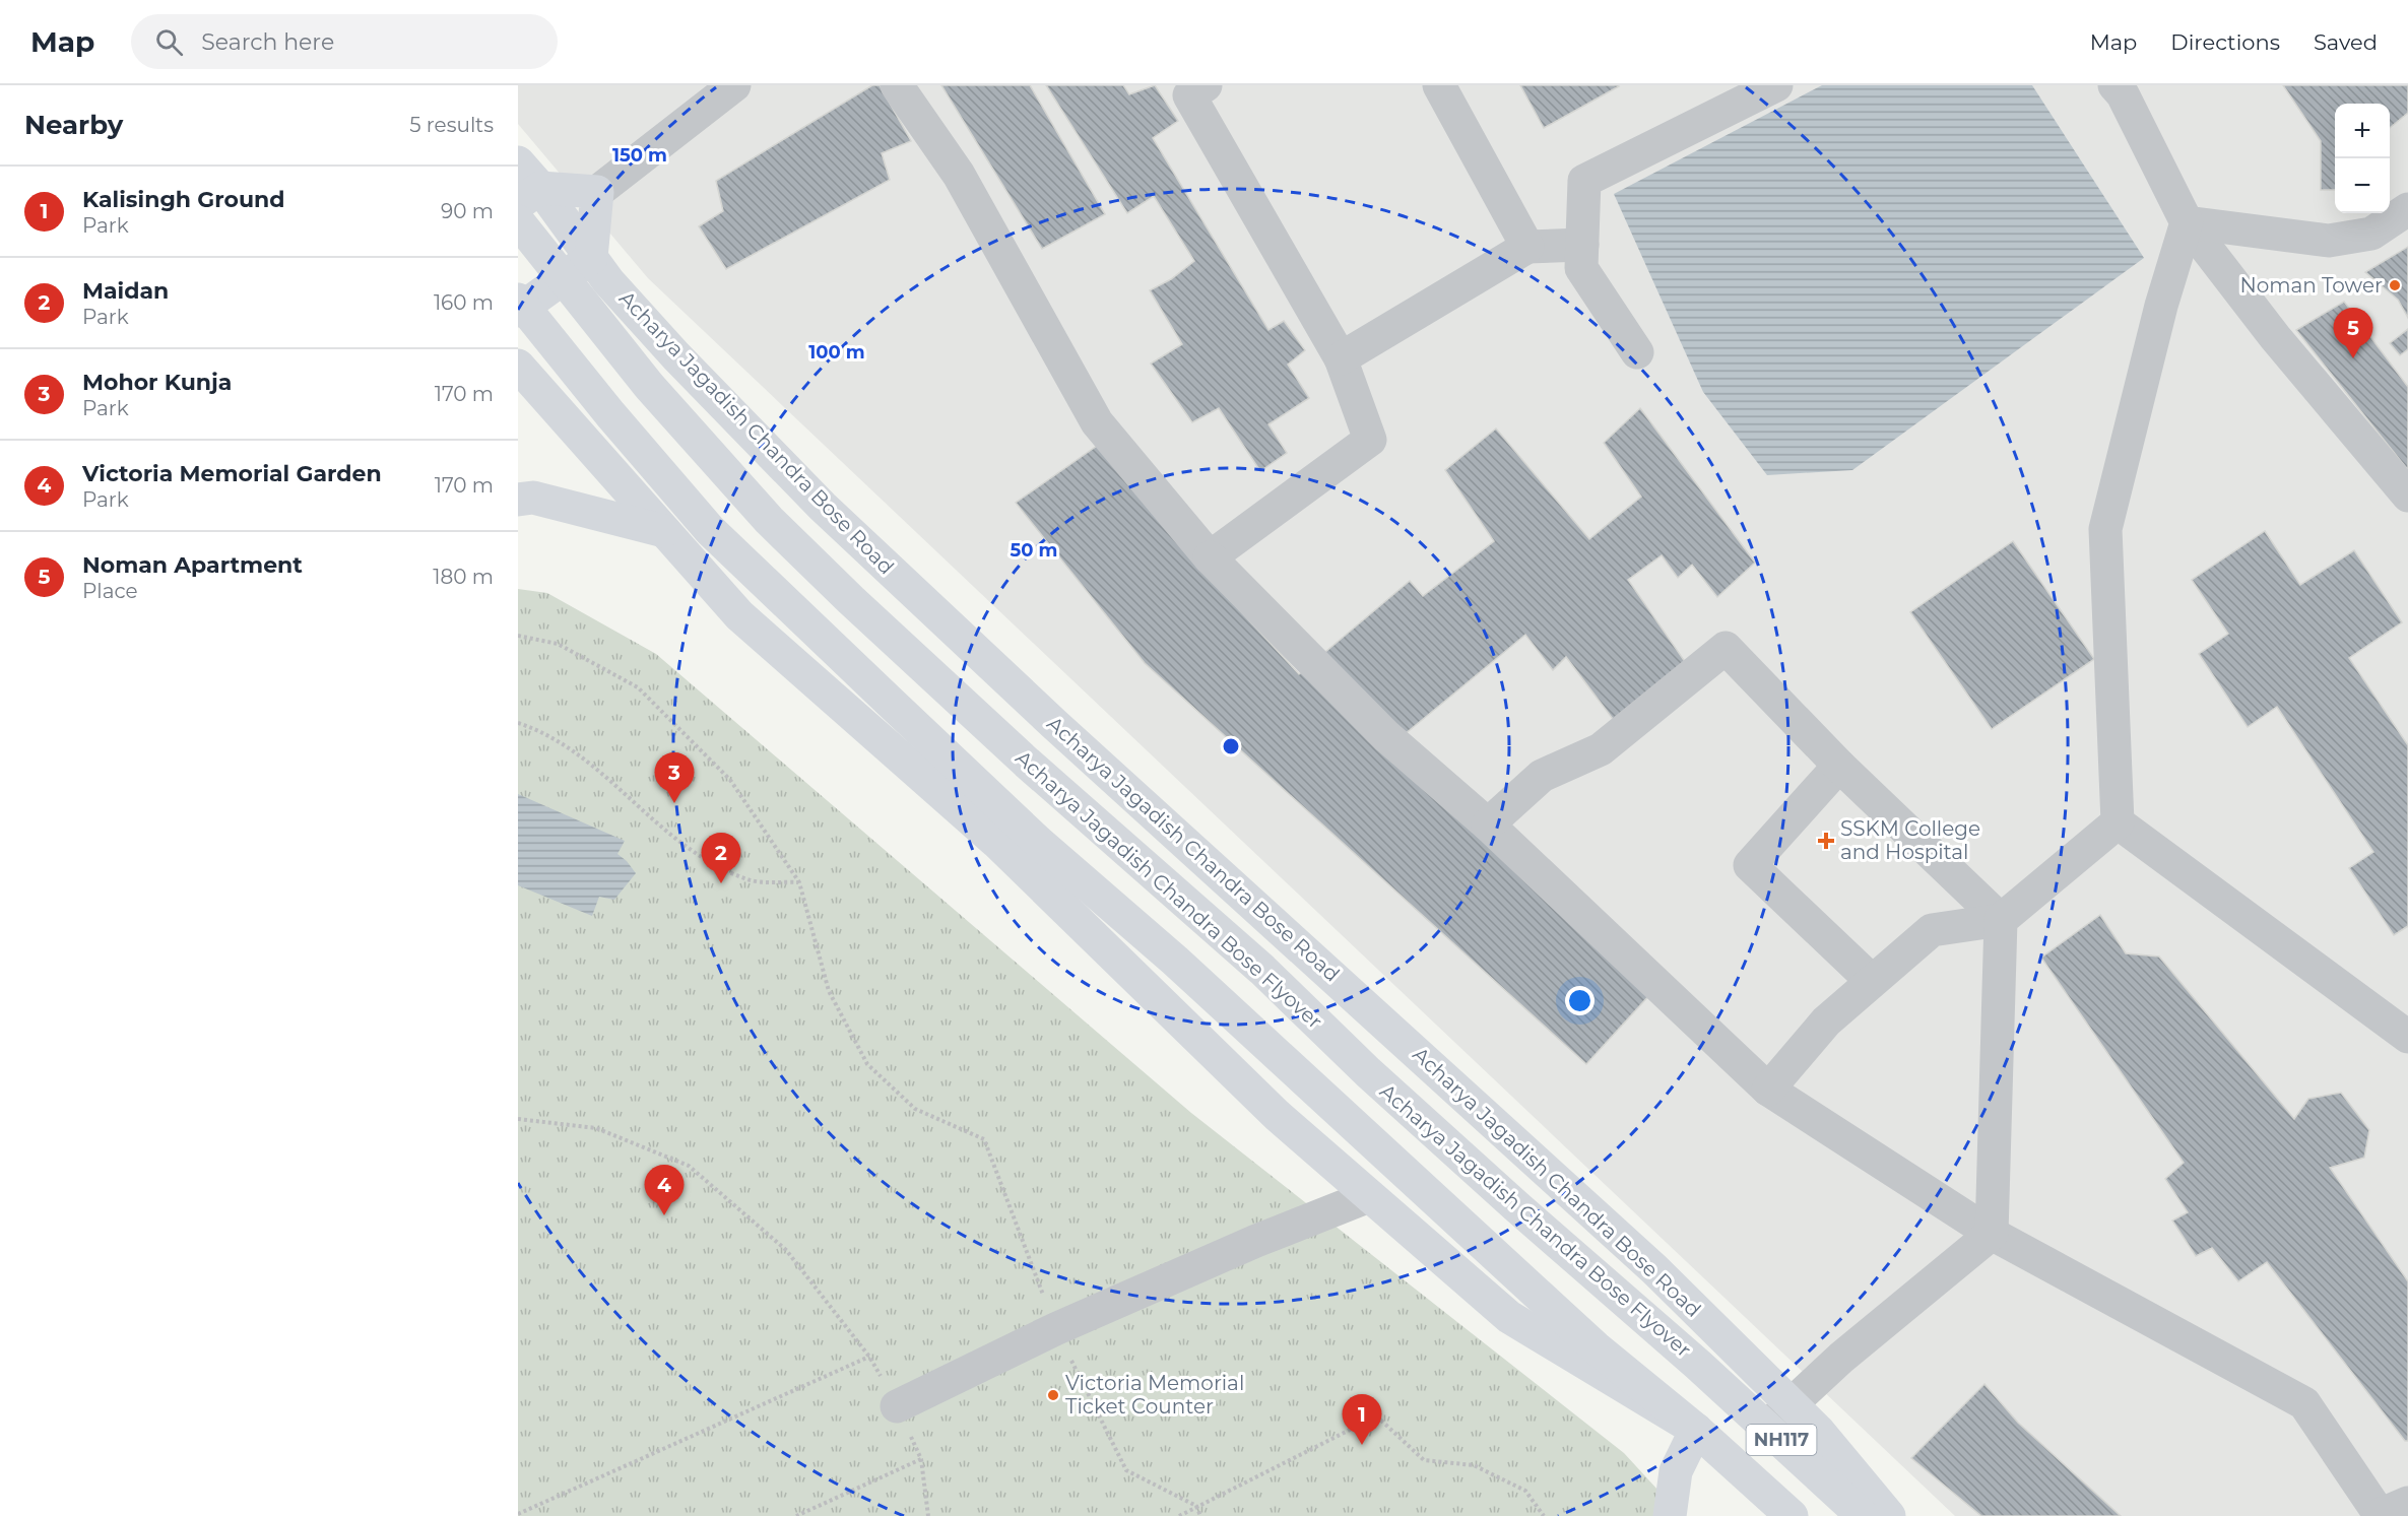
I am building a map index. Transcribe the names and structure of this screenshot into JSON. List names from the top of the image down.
{
  "streets": {
    "main road": ["Acharya Jagadish Chandra Bose Road", "Acharya Jagadish Chandra Bose Flyover", "NH117"]
  },
  "places": {
    "other": ["Noman Tower", "Victoria Memorial Ticket Counter"],
    "health": ["SSKM College and Hospital"]
  },
  "page": {
    "header": "Map",
    "search": "Search here",
    "nav": ["Map", "Directions", "Saved"],
    "heading": ["Nearby", "5 results"],
    "map_buttons": ["+", "−"],
    "list": [
      {
        "mark": "1",
        "name": "Kalisingh Ground",
        "note": "Park",
        "value": "90 m"
      },
      {
        "mark": "2",
        "name": "Maidan",
        "note": "Park",
        "value": "160 m"
      },
      {
        "mark": "3",
        "name": "Mohor Kunja",
        "note": "Park",
        "value": "170 m"
      },
      {
        "mark": "4",
        "name": "Victoria Memorial Garden",
        "note": "Park",
        "value": "170 m"
      },
      {
        "mark": "5",
        "name": "Noman Apartment",
        "note": "Place",
        "value": "180 m"
      }
    ],
    "pins": [
      "5",
      "3",
      "2",
      "4",
      "1"
    ]
  },
  "rings": ["150 m", "100 m", "50 m"]
}
